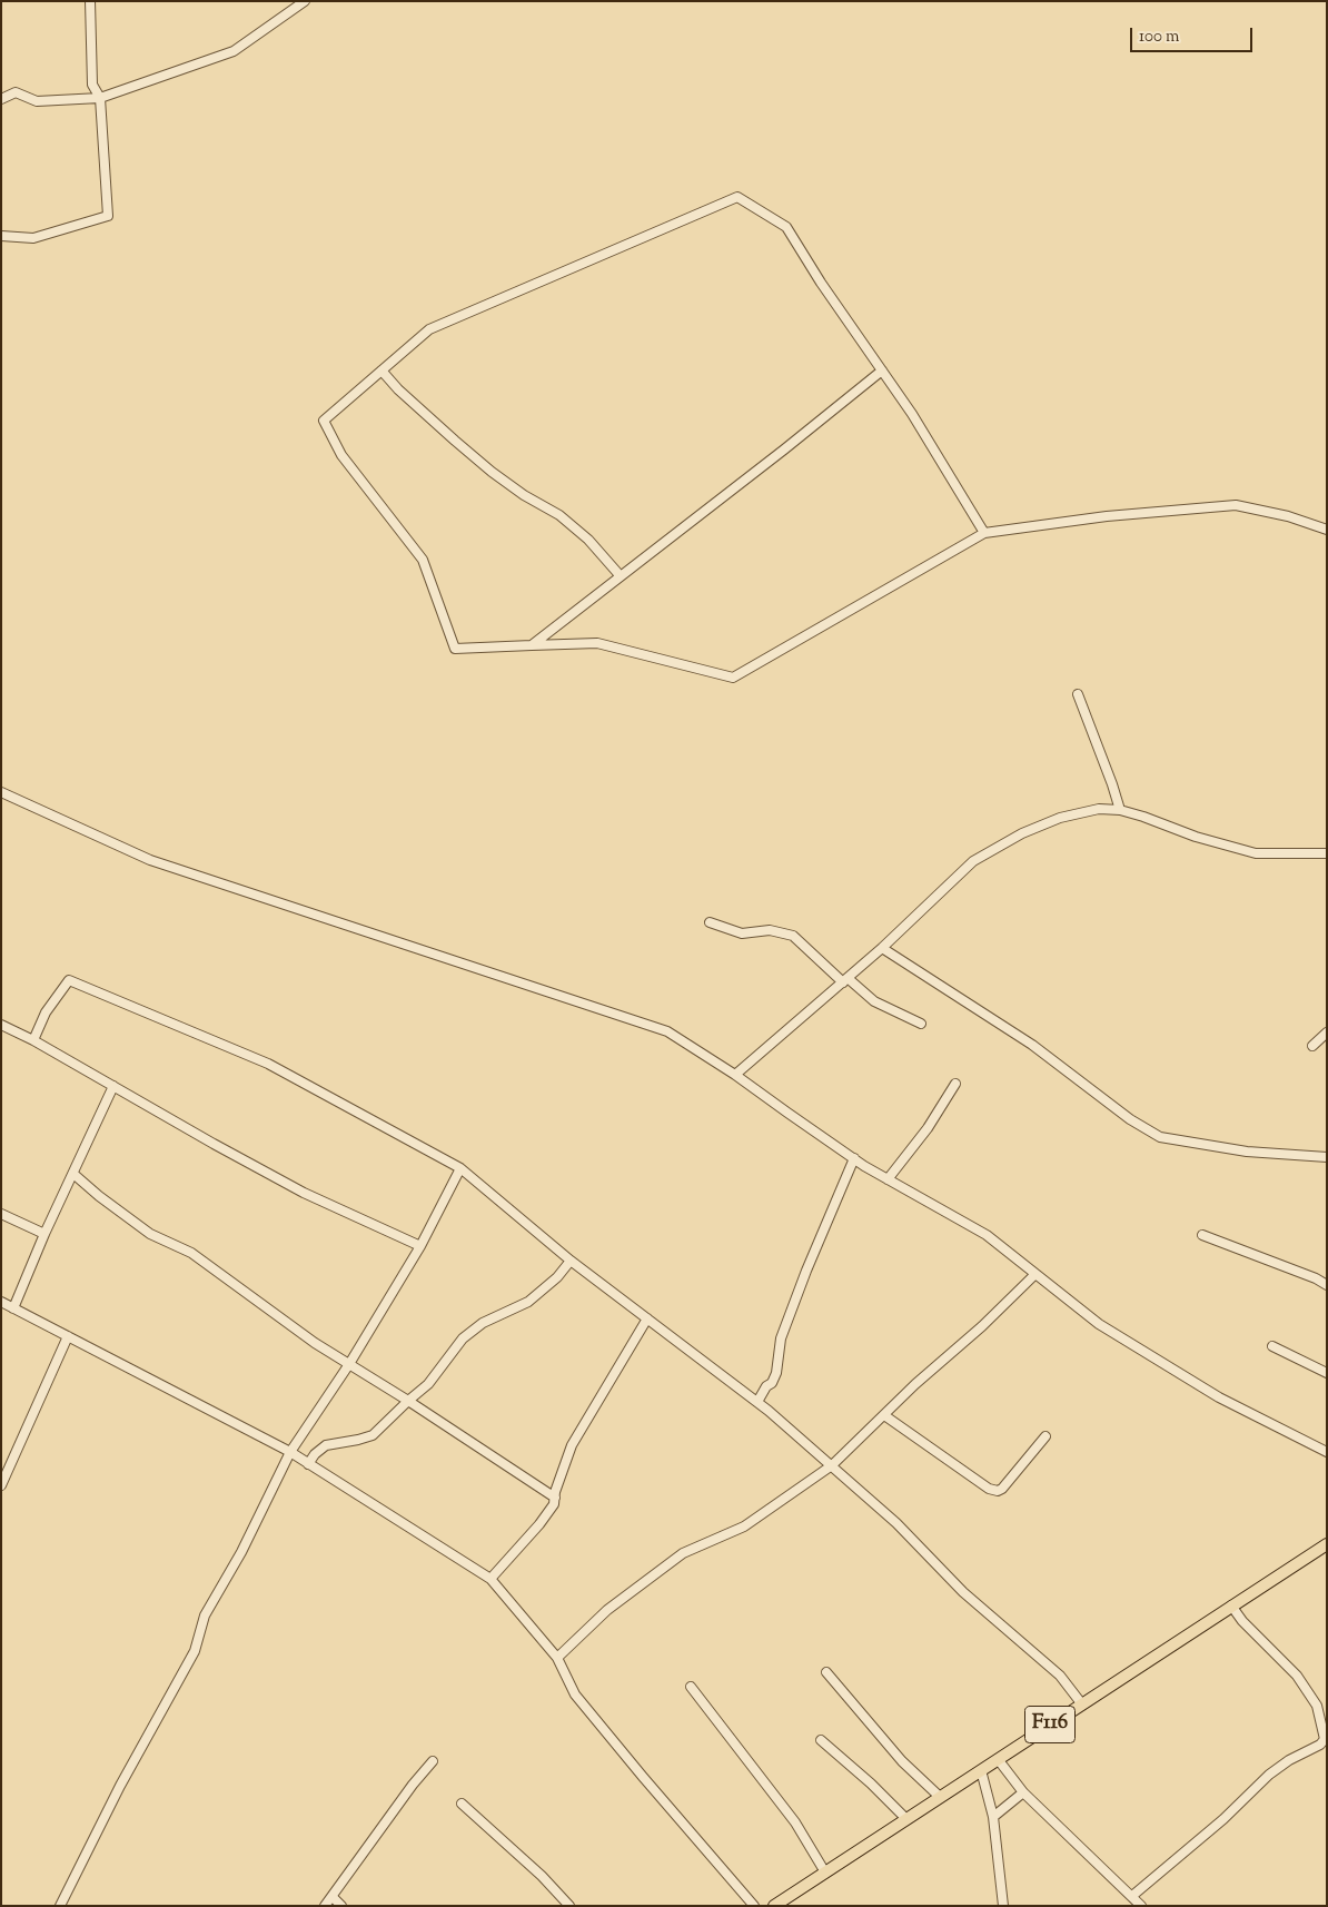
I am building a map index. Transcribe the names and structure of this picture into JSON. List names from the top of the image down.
{
  "streets": {
    "main road": ["F116"]
  },
  "scale_bar": "100 m"
}
